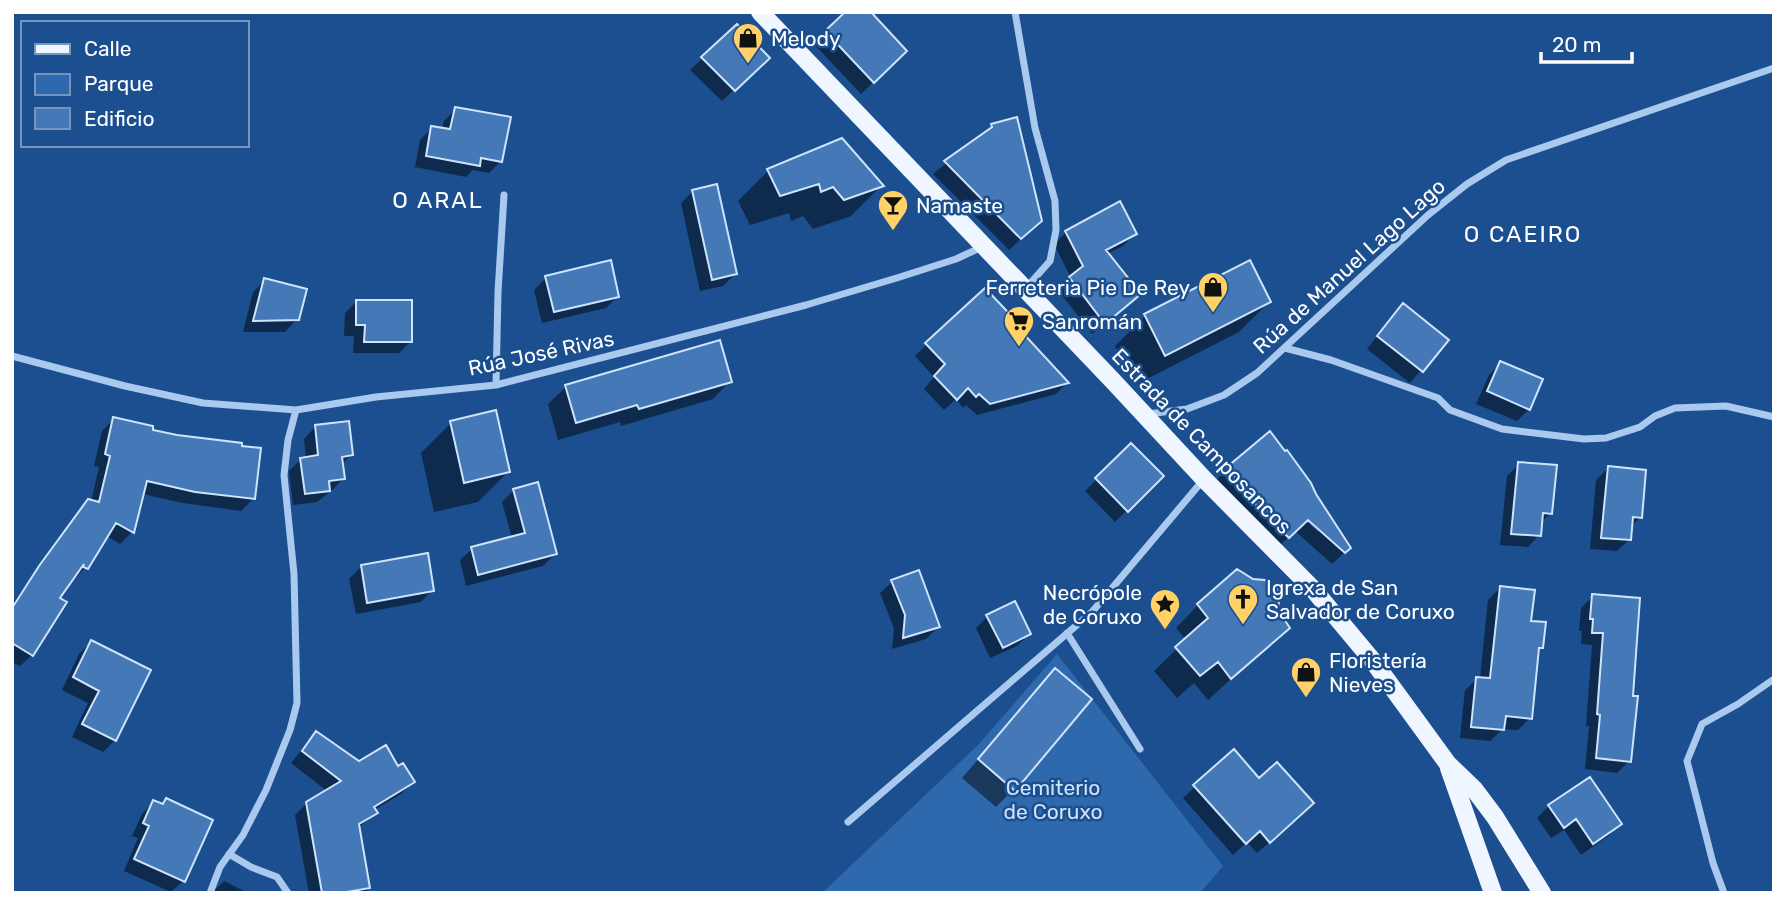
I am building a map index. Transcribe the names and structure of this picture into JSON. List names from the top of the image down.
{
  "streets": {
    "main road": ["Estrada de Camposancos"],
    "street": ["Rúa de Manuel Lago Lago", "Rúa José Rivas"]
  },
  "crossings": [
    ["Rúa de Manuel Lago Lago", "Estrada de Camposancos"],
    ["Rúa José Rivas", "Estrada de Camposancos"]
  ],
  "districts": ["O ARAL", "O CAEIRO"],
  "parks": ["Cemiterio de Coruxo"],
  "places": {
    "shop": ["Melody", "Ferreteria Pie De Rey", "Floristería Nieves"],
    "bar": ["Namaste"],
    "supermarket": ["Sanromán"],
    "church": ["Igrexa de San Salvador de Coruxo"],
    "place": ["Necrópole de Coruxo"]
  },
  "legend": ["Calle", "Parque", "Edificio"],
  "scale_bar": "20 m"
}
